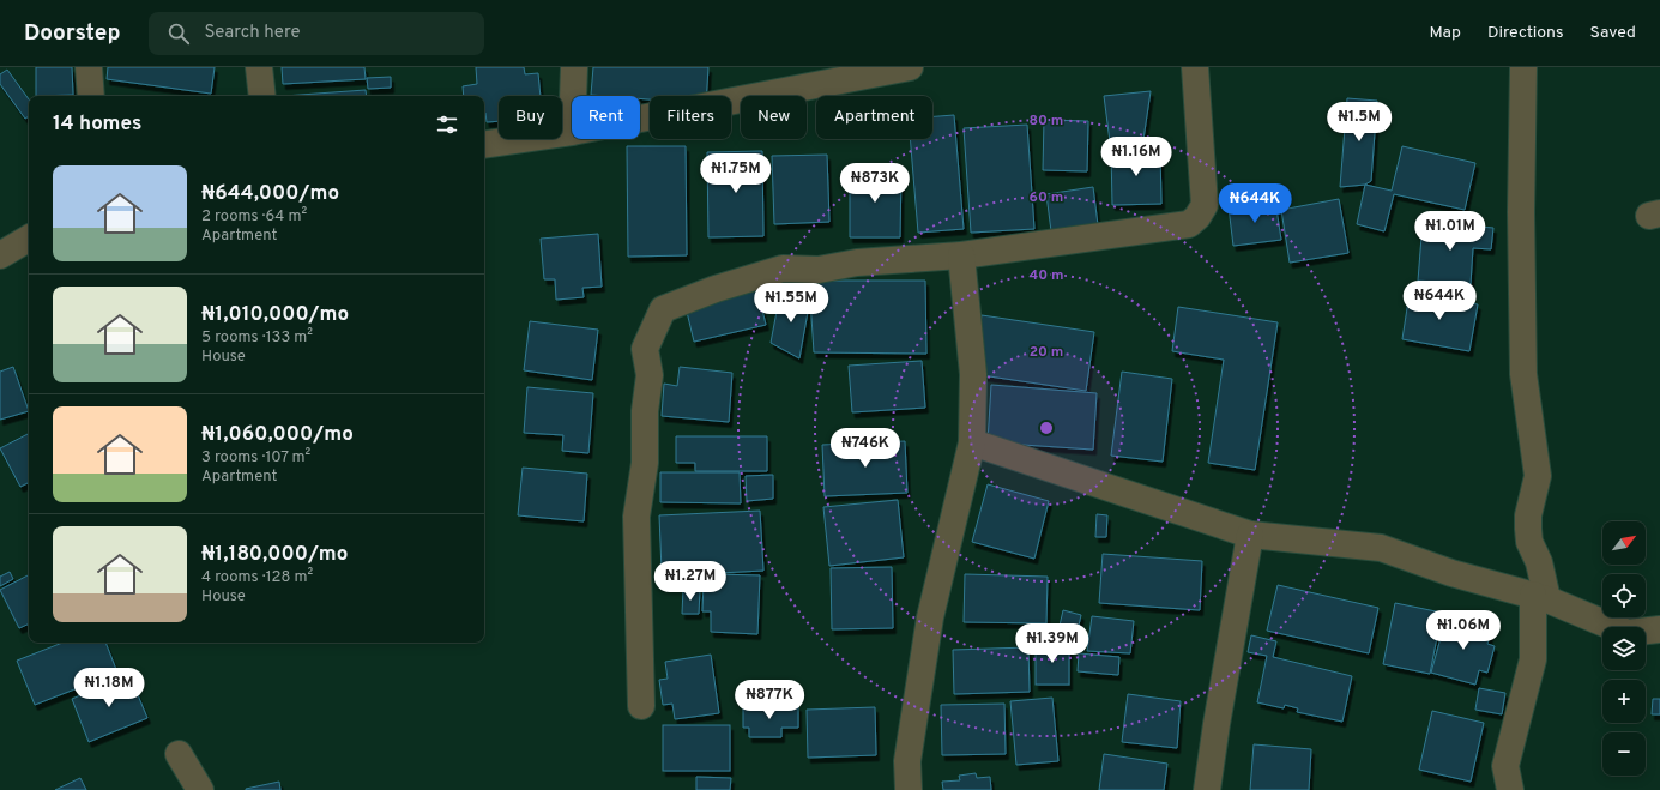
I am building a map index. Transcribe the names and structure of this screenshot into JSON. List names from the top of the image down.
{
  "north": "top right",
  "page": {
    "header": "Doorstep",
    "search": "Search here",
    "nav": ["Map", "Directions", "Saved"],
    "chip": [
      "Buy",
      "Rent",
      "Filters",
      "New",
      "Apartment"
    ],
    "heading": "14 homes",
    "price": [
      "₦1.5M",
      "₦1.16M",
      "₦1.75M",
      "₦873K",
      "₦644K",
      "₦1.01M",
      "₦644K",
      "₦1.55M",
      "₦746K",
      "₦1.27M",
      "₦1.06M",
      "₦1.39M",
      "₦1.18M",
      "₦877K"
    ],
    "list": [
      {
        "name": "₦644,000/mo",
        "note": "2 rooms · 64 m² · Apartment"
      },
      {
        "name": "₦1,010,000/mo",
        "note": "5 rooms · 133 m² · House"
      },
      {
        "name": "₦1,060,000/mo",
        "note": "3 rooms · 107 m² · Apartment"
      },
      {
        "name": "₦1,180,000/mo",
        "note": "4 rooms · 128 m² · House"
      }
    ],
    "map_buttons": ["+", "−"]
  },
  "rings": [
    "80 m",
    "60 m",
    "40 m",
    "20 m"
  ]
}
